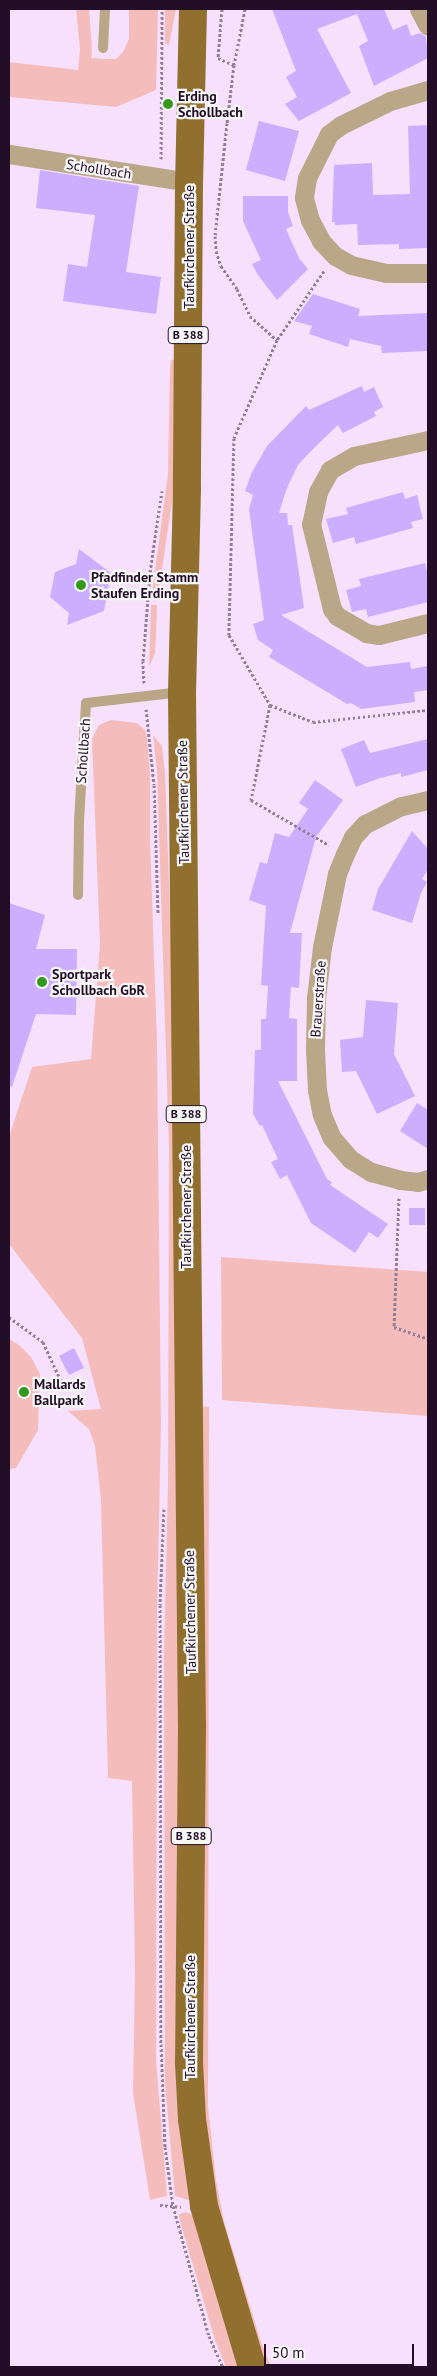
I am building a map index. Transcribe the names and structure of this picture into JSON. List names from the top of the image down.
{
  "streets": {
    "main road": ["Taufkirchener Straße", "B 388"],
    "street": ["Schollbach", "Brauerstraße"]
  },
  "crossings": [
    ["Schollbach", "Taufkirchener Straße"]
  ],
  "places": [
    "Erding Schollbach",
    "Pfadfinder Stamm Staufen Erding",
    "Sportpark Schollbach GbR",
    "Mallards Ballpark"
  ],
  "scale_bar": "50 m"
}
